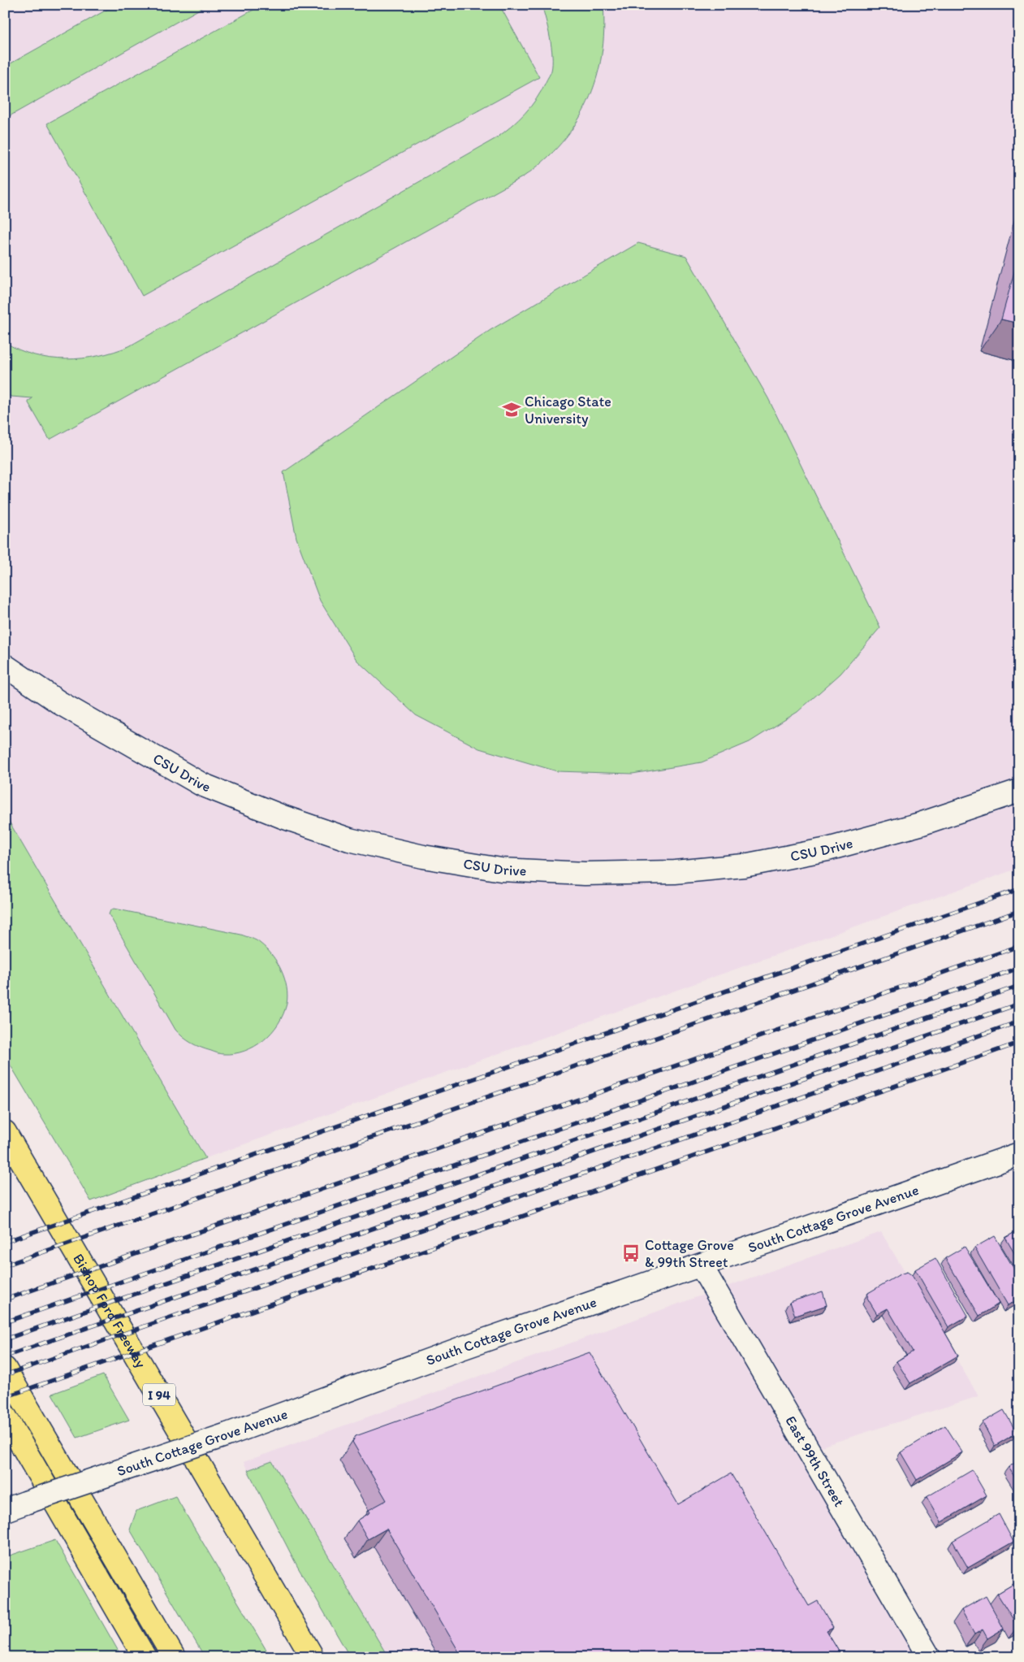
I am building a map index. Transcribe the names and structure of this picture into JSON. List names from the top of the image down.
{
  "streets": {
    "highway": ["Bishop Ford Freeway", "I 94"],
    "street": ["CSU Drive", "South Cottage Grove Avenue", "East 99th Street"]
  },
  "crossings": [
    ["South Cottage Grove Avenue", "East 99th Street"]
  ],
  "places": {
    "school or university": ["Chicago State University"],
    "bus stop": ["Cottage Grove & 99th Street"]
  }
}
